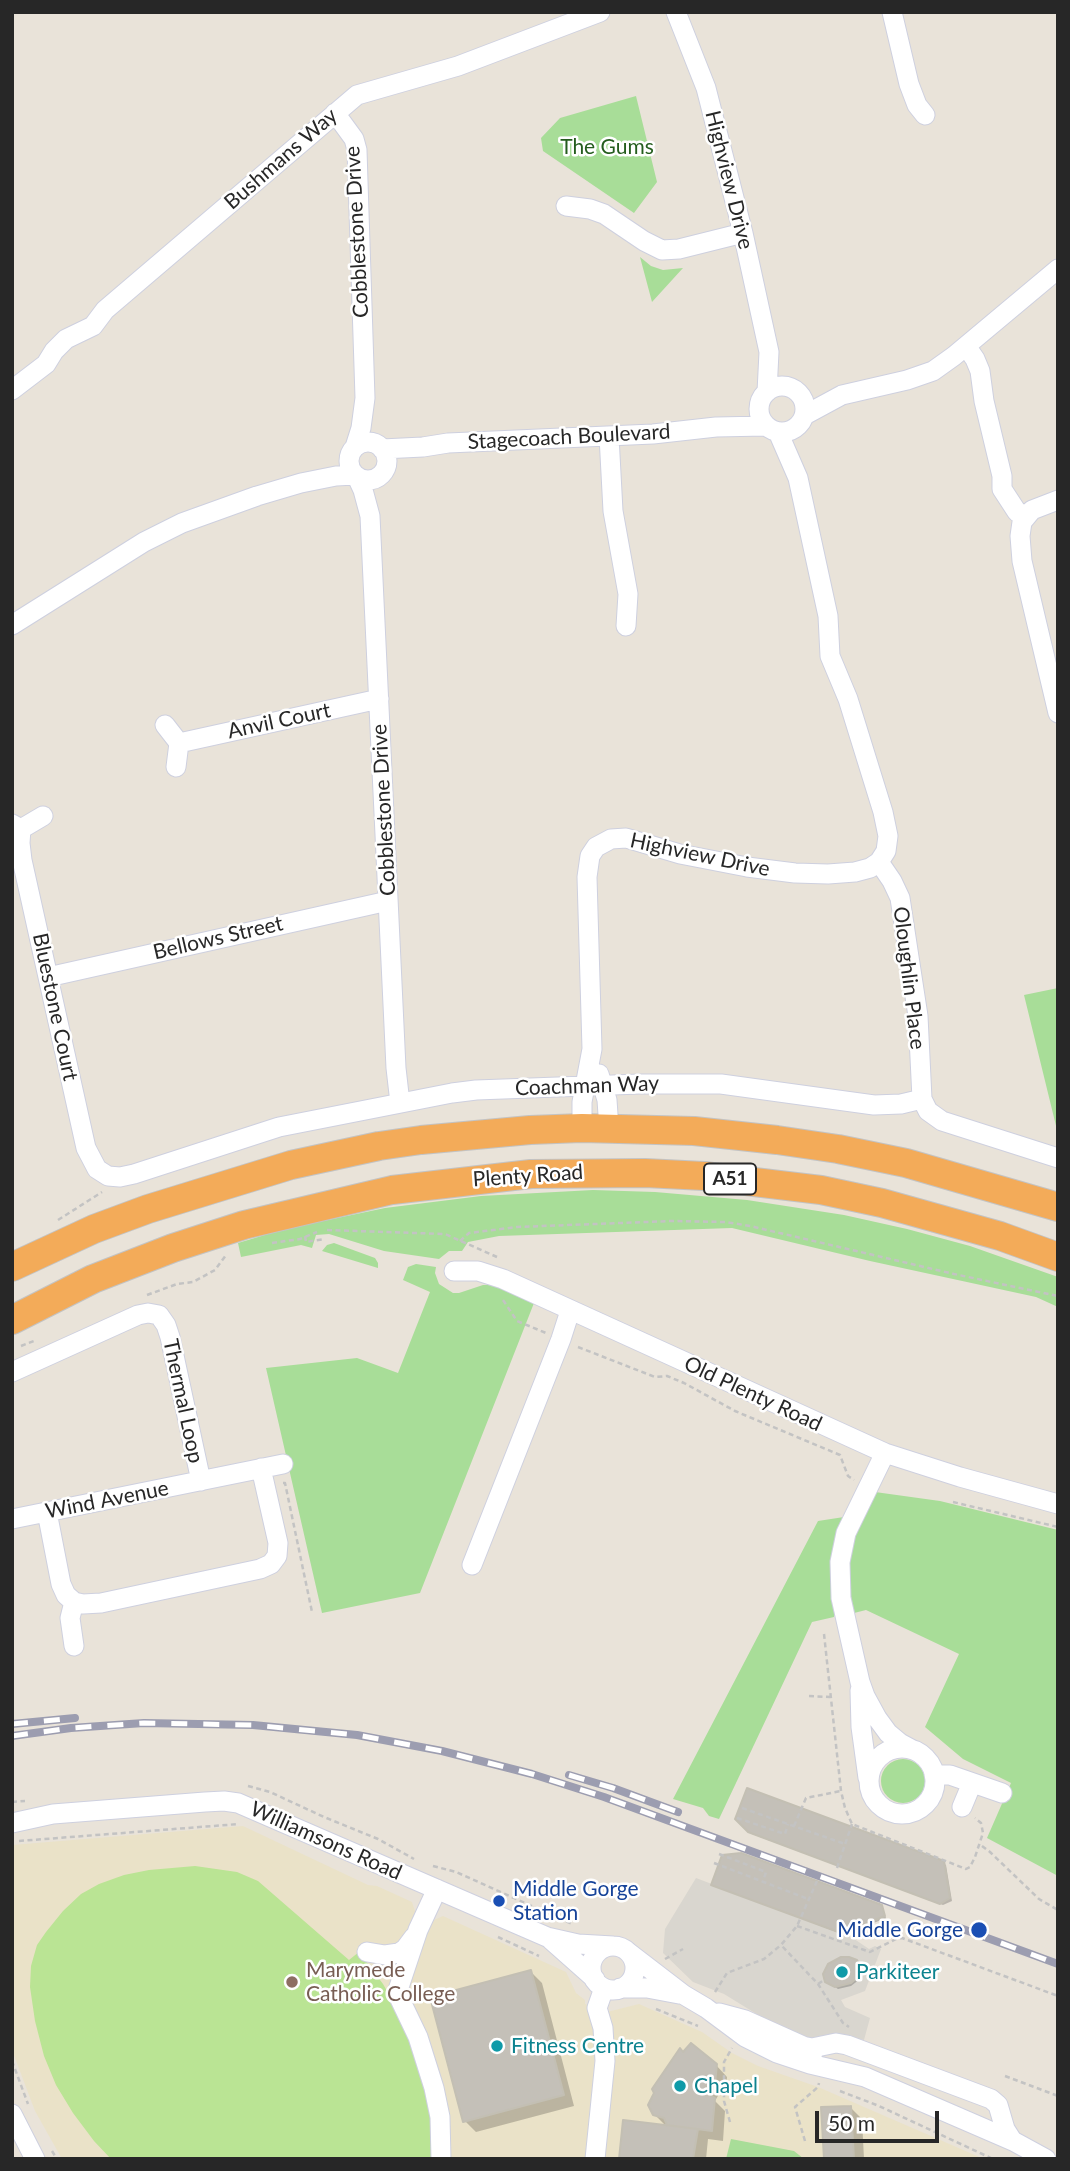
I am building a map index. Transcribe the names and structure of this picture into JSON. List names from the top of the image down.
{
  "streets": {
    "highway": ["Plenty Road", "A51"],
    "street": [
      "Bushmans Way",
      "Highview Drive",
      "Cobblestone Drive",
      "Stagecoach Boulevard",
      "Anvil Court",
      "Bellows Street",
      "Oloughlin Place",
      "Bluestone Court",
      "Coachman Way",
      "Old Plenty Road",
      "Thermal Loop",
      "Wind Avenue",
      "Williamsons Road"
    ]
  },
  "crossings": [
    ["Bushmans Way", "Cobblestone Drive"],
    ["Highview Drive", "Stagecoach Boulevard"],
    ["Highview Drive", "Oloughlin Place"],
    ["Highview Drive", "Coachman Way"],
    ["Highview Drive", "A51"],
    ["Cobblestone Drive", "Stagecoach Boulevard"],
    ["Cobblestone Drive", "Anvil Court"],
    ["Cobblestone Drive", "Bellows Street"],
    ["Cobblestone Drive", "Coachman Way"],
    ["Bellows Street", "Bluestone Court"],
    ["Oloughlin Place", "Coachman Way"],
    ["Bluestone Court", "Coachman Way"],
    ["Thermal Loop", "Wind Avenue"]
  ],
  "parks": ["The Gums"],
  "places": [
    "Middle Gorge Station",
    "Middle Gorge",
    "Parkiteer",
    "Marymede Catholic College",
    "Fitness Centre",
    "Chapel"
  ],
  "scale_bar": "50 m"
}
